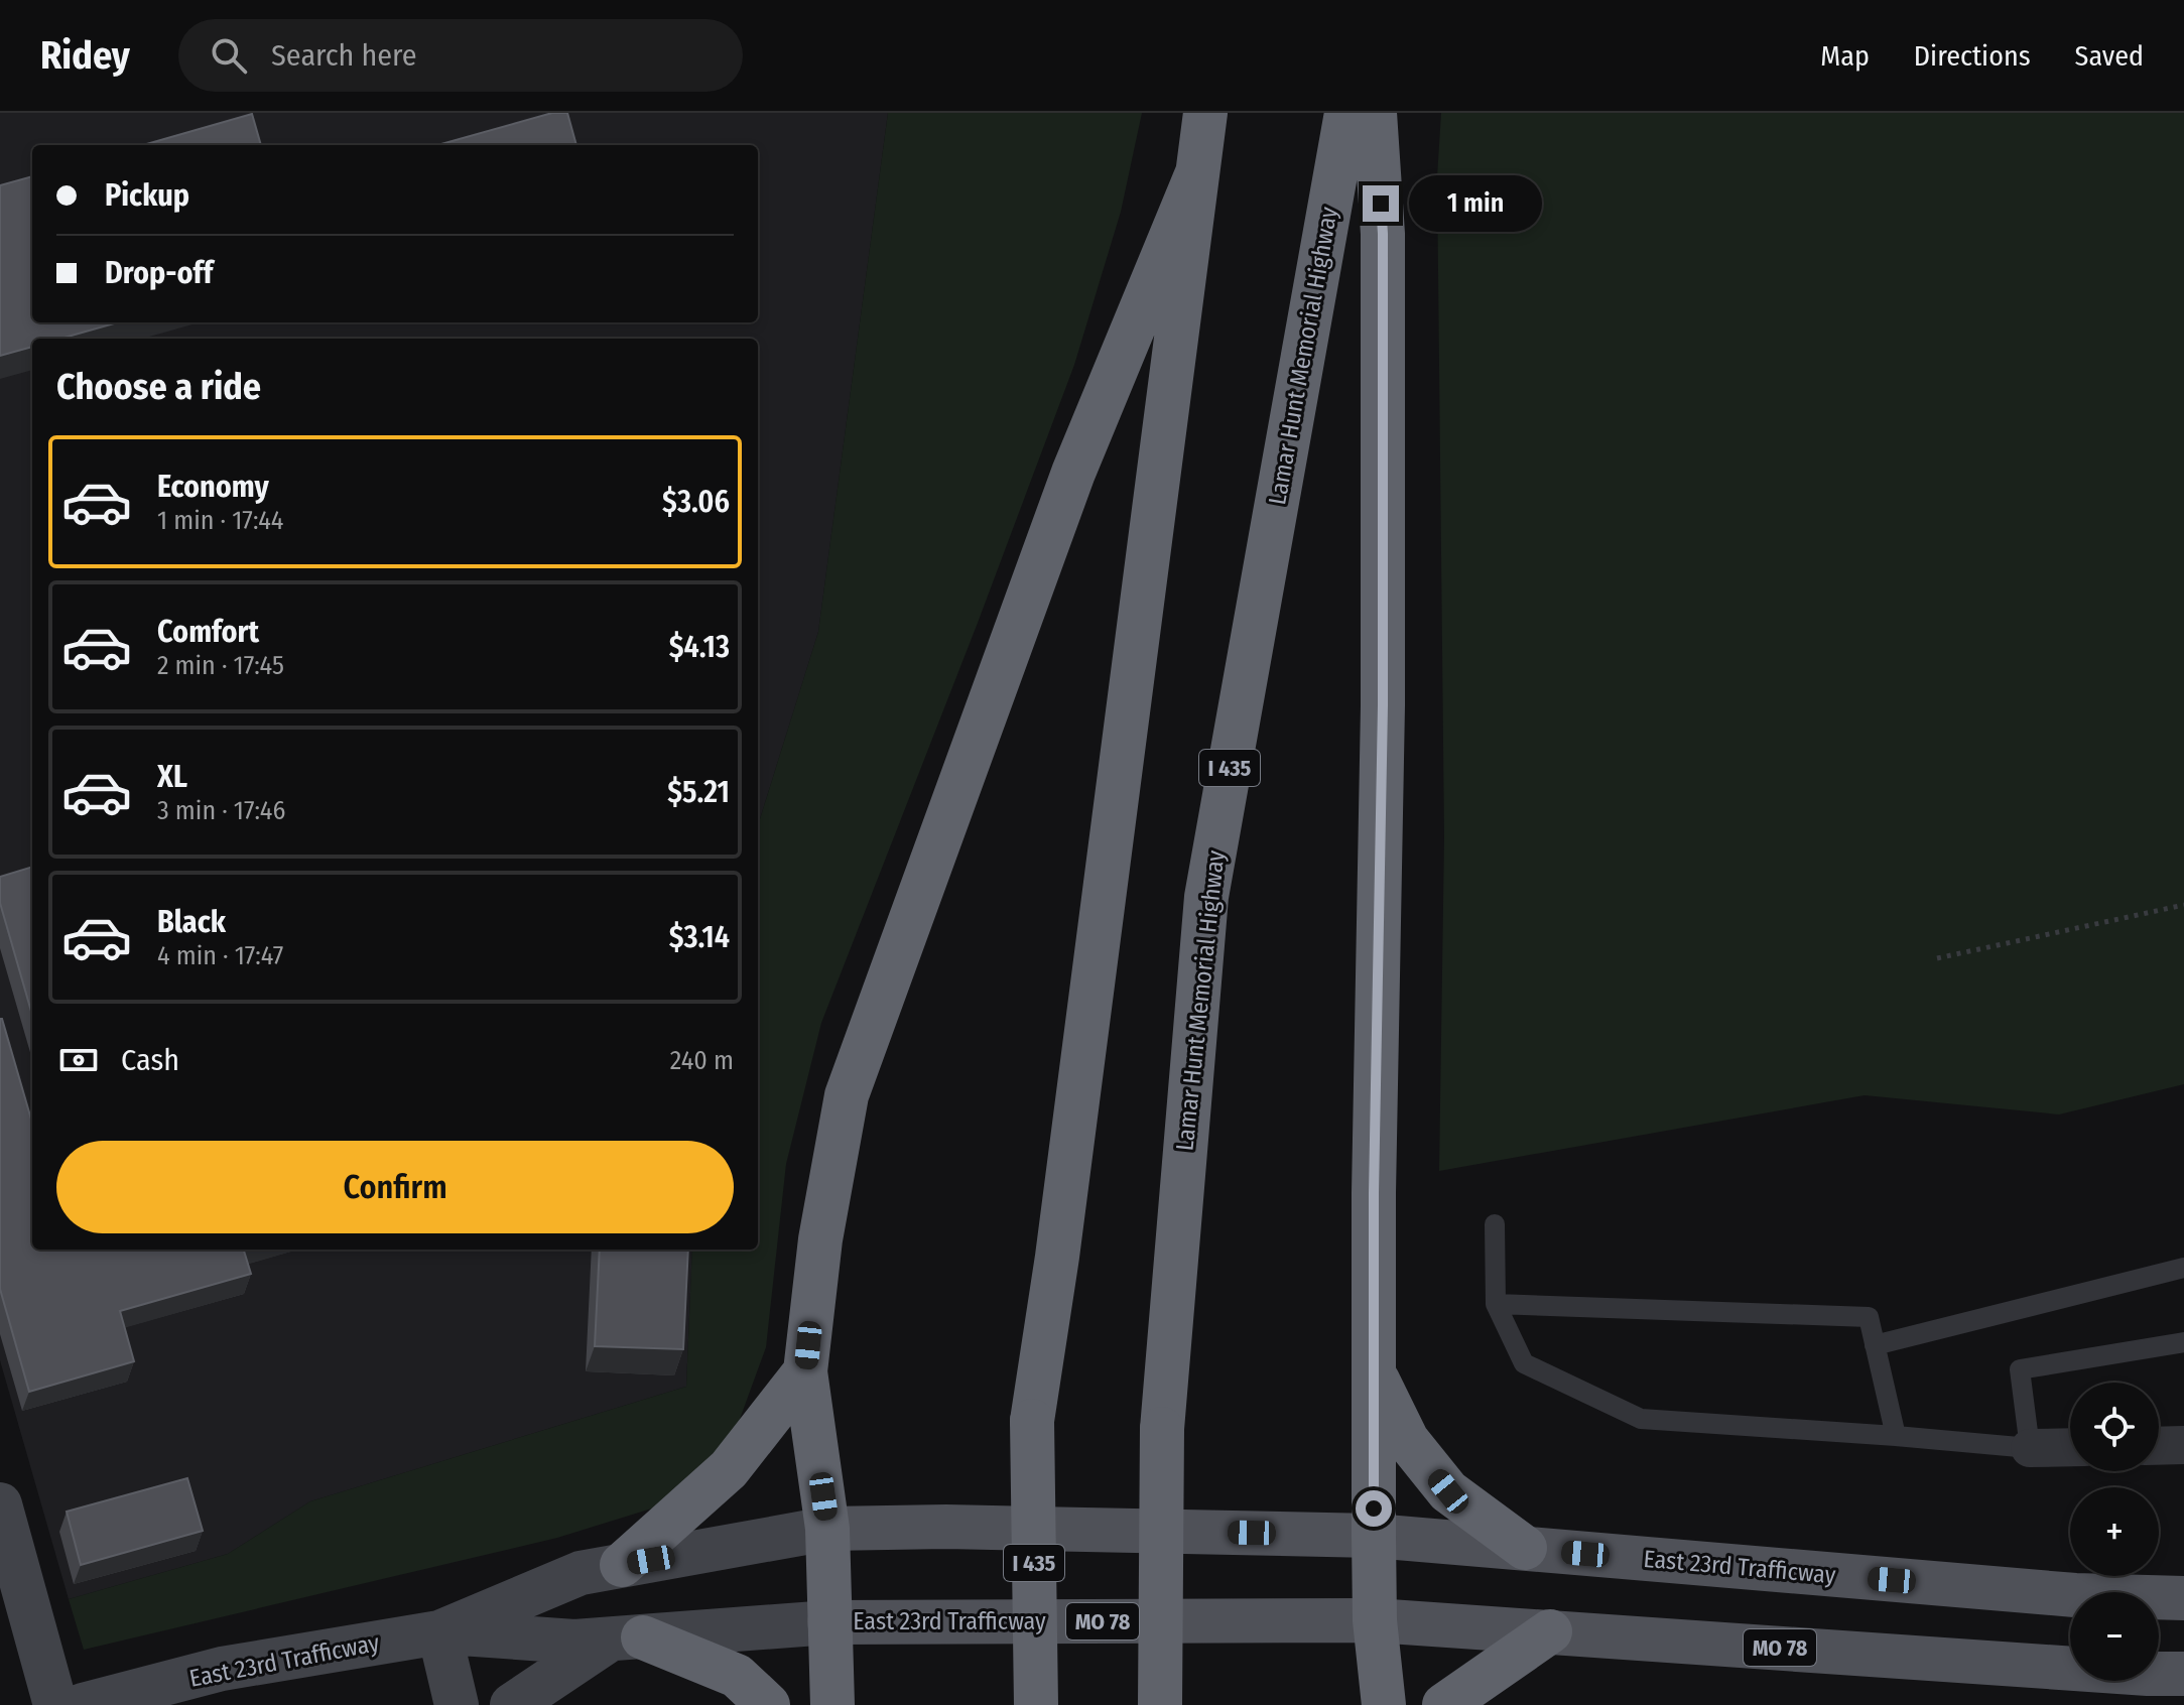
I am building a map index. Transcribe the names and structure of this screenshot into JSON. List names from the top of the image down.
{
  "streets": {
    "highway": ["Lamar Hunt Memorial Highway", "I 435"],
    "main road": ["East 23rd Trafficway", "MO 78"]
  },
  "page": {
    "header": "Ridey",
    "search": "Search here",
    "nav": ["Map", "Directions", "Saved"],
    "banner": ["Pickup", "Drop-off"],
    "bubble": "1 min",
    "heading": "Choose a ride",
    "list": [
      {
        "name": "Economy",
        "note": "1 min · 17:44",
        "value": "$3.06"
      },
      {
        "name": "Comfort",
        "note": "2 min · 17:45",
        "value": "$4.13"
      },
      {
        "name": "XL",
        "note": "3 min · 17:46",
        "value": "$5.21"
      },
      {
        "name": "Black",
        "note": "4 min · 17:47",
        "value": "$3.14"
      }
    ],
    "pay": ["Cash", "240 m"],
    "buttons": "Confirm",
    "map_buttons": ["+", "−"]
  }
}
